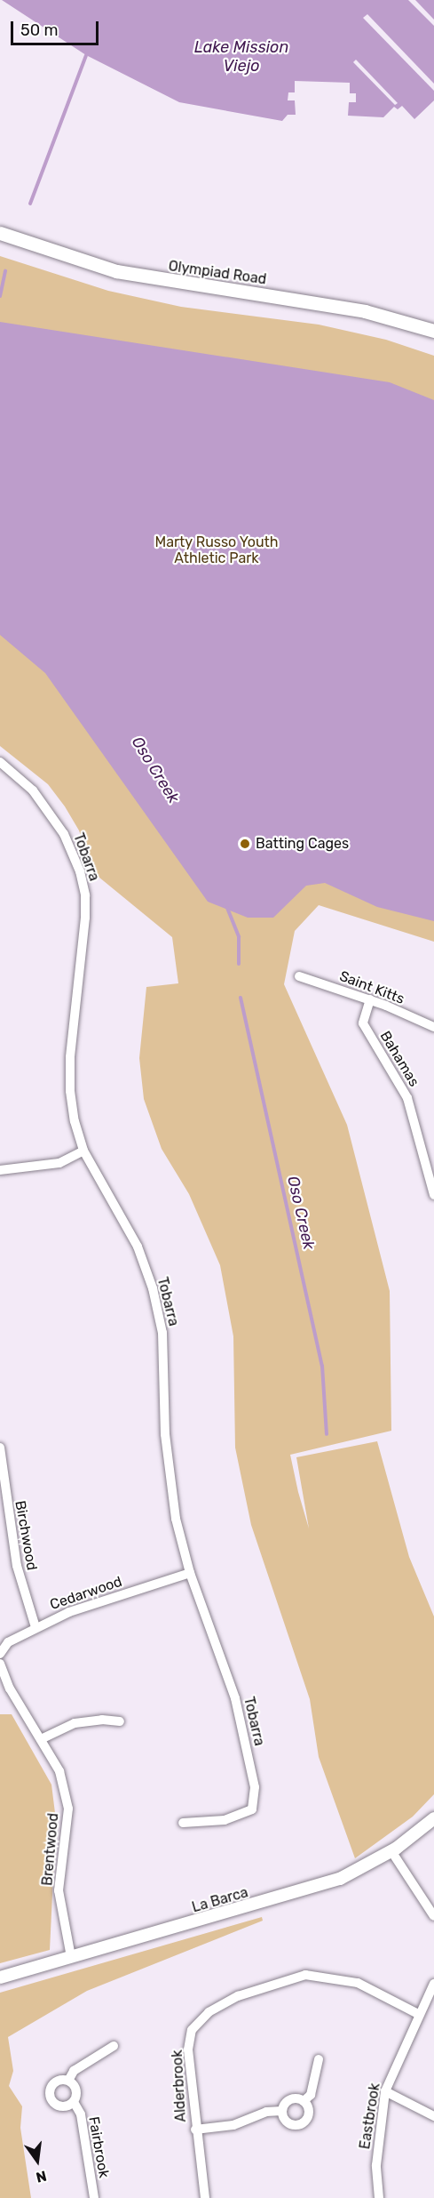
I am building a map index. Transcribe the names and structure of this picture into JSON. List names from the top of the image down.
{
  "streets": {
    "main road": ["Olympiad Road"],
    "street": [
      "Tobarra",
      "Saint Kitts",
      "Bahamas",
      "Birchwood",
      "Cedarwood",
      "Brentwood",
      "La Barca",
      "Alderbrook",
      "Eastbrook",
      "Fairbrook"
    ]
  },
  "crossings": [
    ["Tobarra", "Cedarwood"],
    ["Saint Kitts", "Bahamas"],
    ["Birchwood", "Cedarwood"],
    ["Brentwood", "La Barca"],
    ["Alderbrook", "Eastbrook"]
  ],
  "water": ["Lake Mission Viejo", "Oso Creek"],
  "parks": ["Marty Russo Youth Athletic Park"],
  "places": ["Batting Cages"],
  "scale_bar": "50 m",
  "north": "bottom"
}
